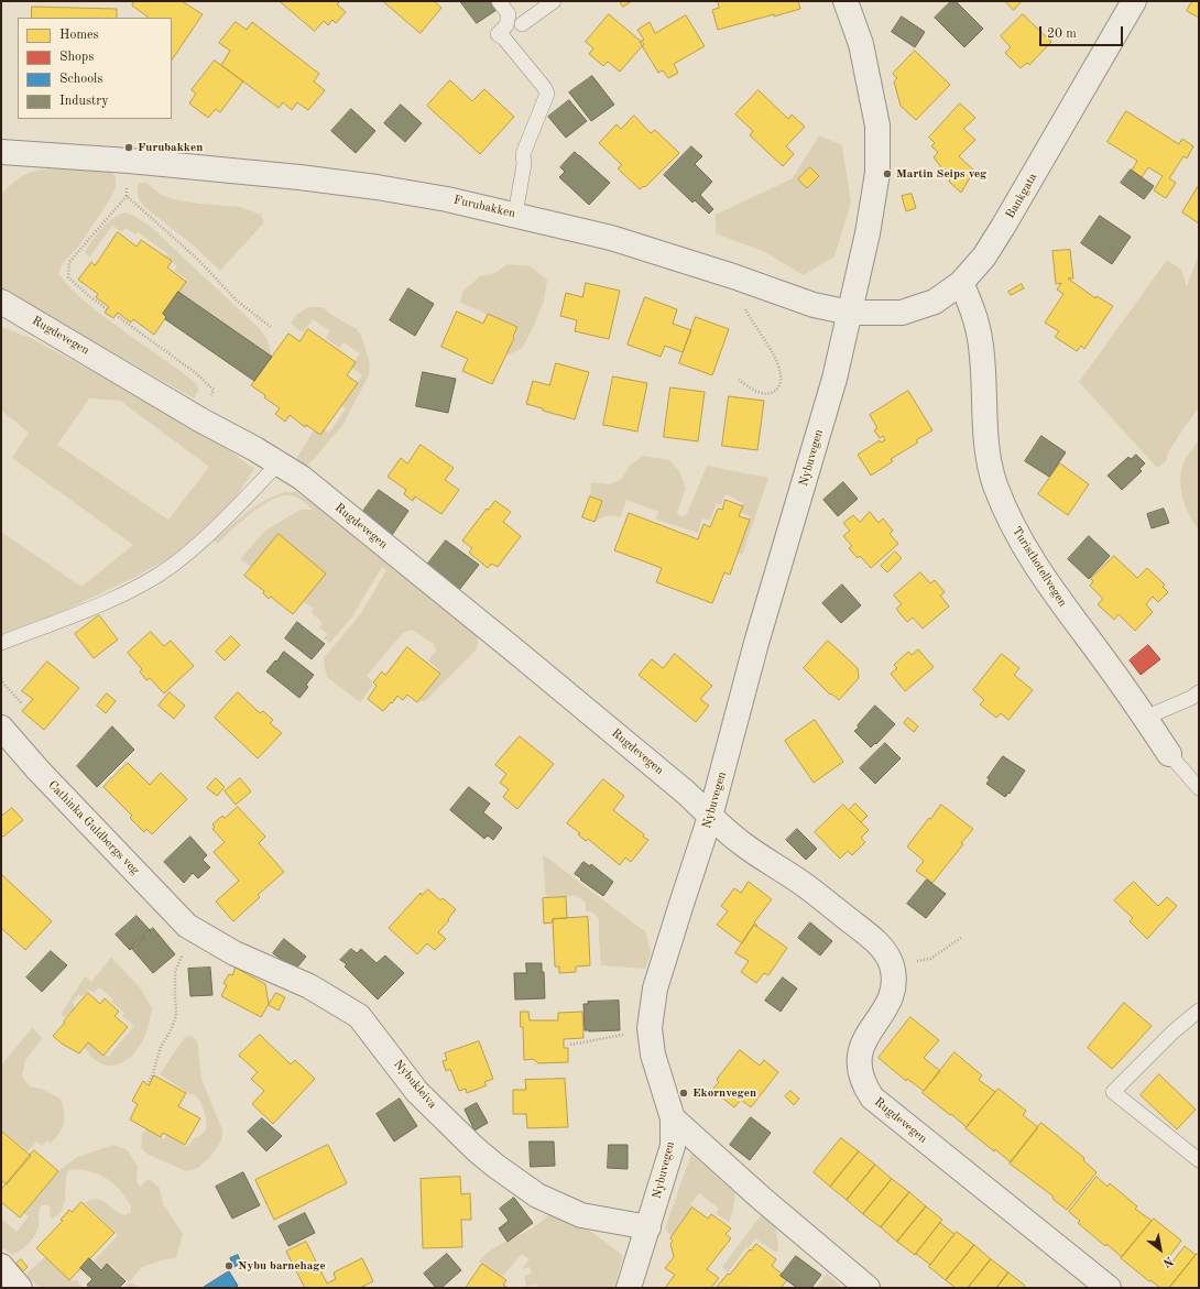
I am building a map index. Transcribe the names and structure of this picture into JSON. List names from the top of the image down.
{
  "streets": {
    "street": [
      "Bankgata",
      "Furubakken",
      "Rugdevegen",
      "Nybuvegen",
      "Turisthotellvegen",
      "Cathinka Guldbergs veg",
      "Nybukleiva"
    ]
  },
  "crossings": [
    ["Bankgata", "Furubakken"],
    ["Bankgata", "Nybuvegen"],
    ["Bankgata", "Turisthotellvegen"],
    ["Furubakken", "Nybuvegen"],
    ["Rugdevegen", "Nybuvegen"],
    ["Nybuvegen", "Nybukleiva"],
    ["Cathinka Guldbergs veg", "Nybukleiva"]
  ],
  "places": [
    "Furubakken",
    "Martin Seips veg",
    "Ekornvegen",
    "Nybu barnehage"
  ],
  "legend": [
    "Homes",
    "Shops",
    "Schools",
    "Industry"
  ],
  "scale_bar": "20 m",
  "north": "bottom right"
}
